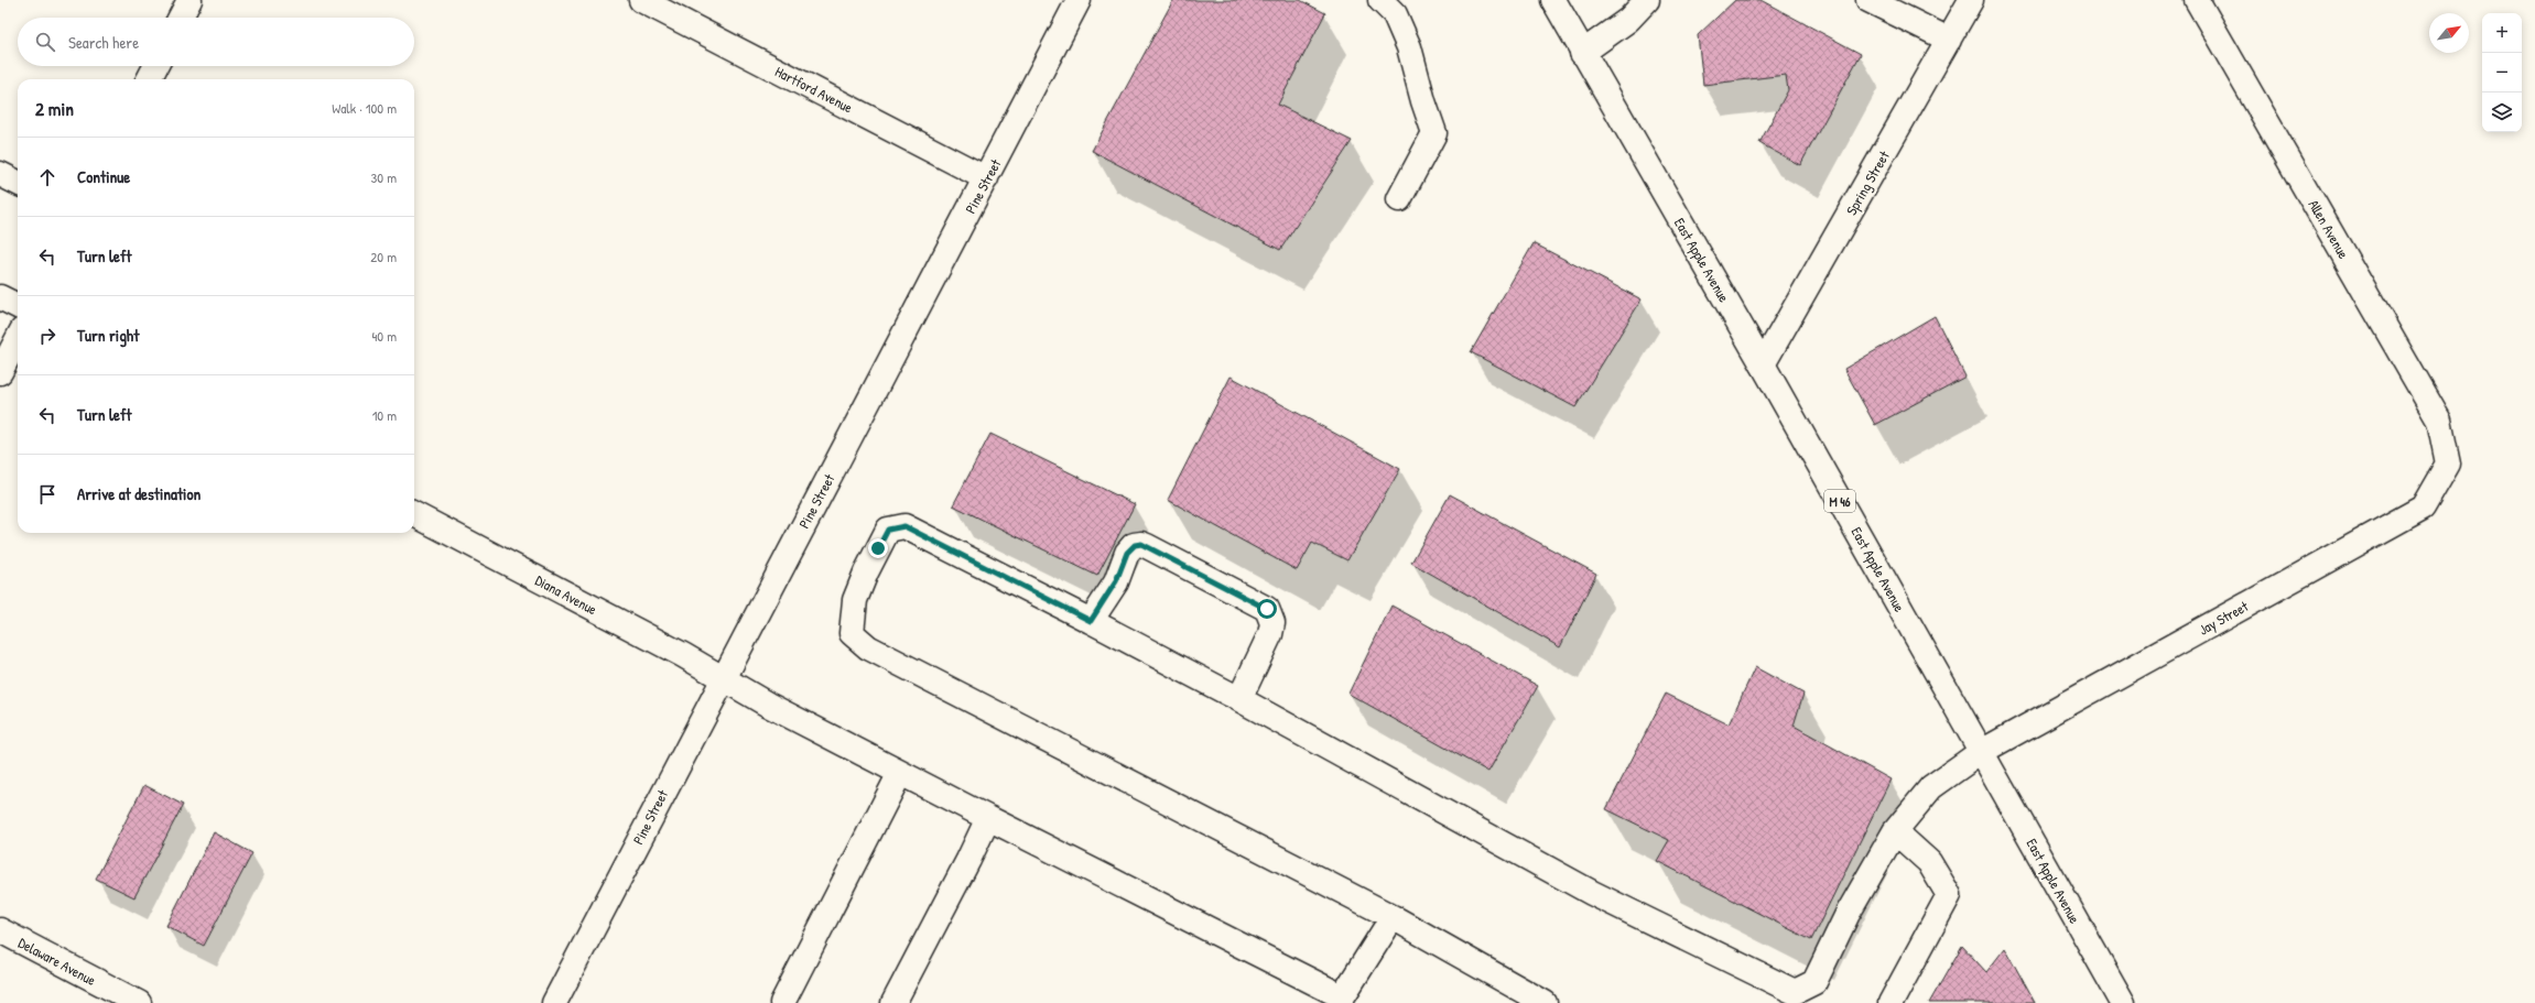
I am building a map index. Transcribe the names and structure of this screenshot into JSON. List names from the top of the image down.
{
  "streets": {
    "street": [
      "Hartford Avenue",
      "Spring Street",
      "Pine Street",
      "Allen Avenue",
      "East Apple Avenue",
      "M 46",
      "Diana Avenue",
      "Jay Street",
      "Delaware Avenue"
    ]
  },
  "crossings": [
    ["Hartford Avenue", "Pine Street"],
    ["Spring Street", "East Apple Avenue"],
    ["Pine Street", "Diana Avenue"],
    ["Allen Avenue", "Jay Street"],
    ["East Apple Avenue", "Jay Street"]
  ],
  "north": "top right",
  "page": {
    "map_buttons": ["+", "−"],
    "search": "Search here",
    "heading": ["2 min", "Walk · 100 m"],
    "list": [
      ["Continue", "30 m"],
      ["Turn left", "20 m"],
      ["Turn right", "40 m"],
      ["Turn left", "10 m"],
      "Arrive at destination"
    ]
  }
}
